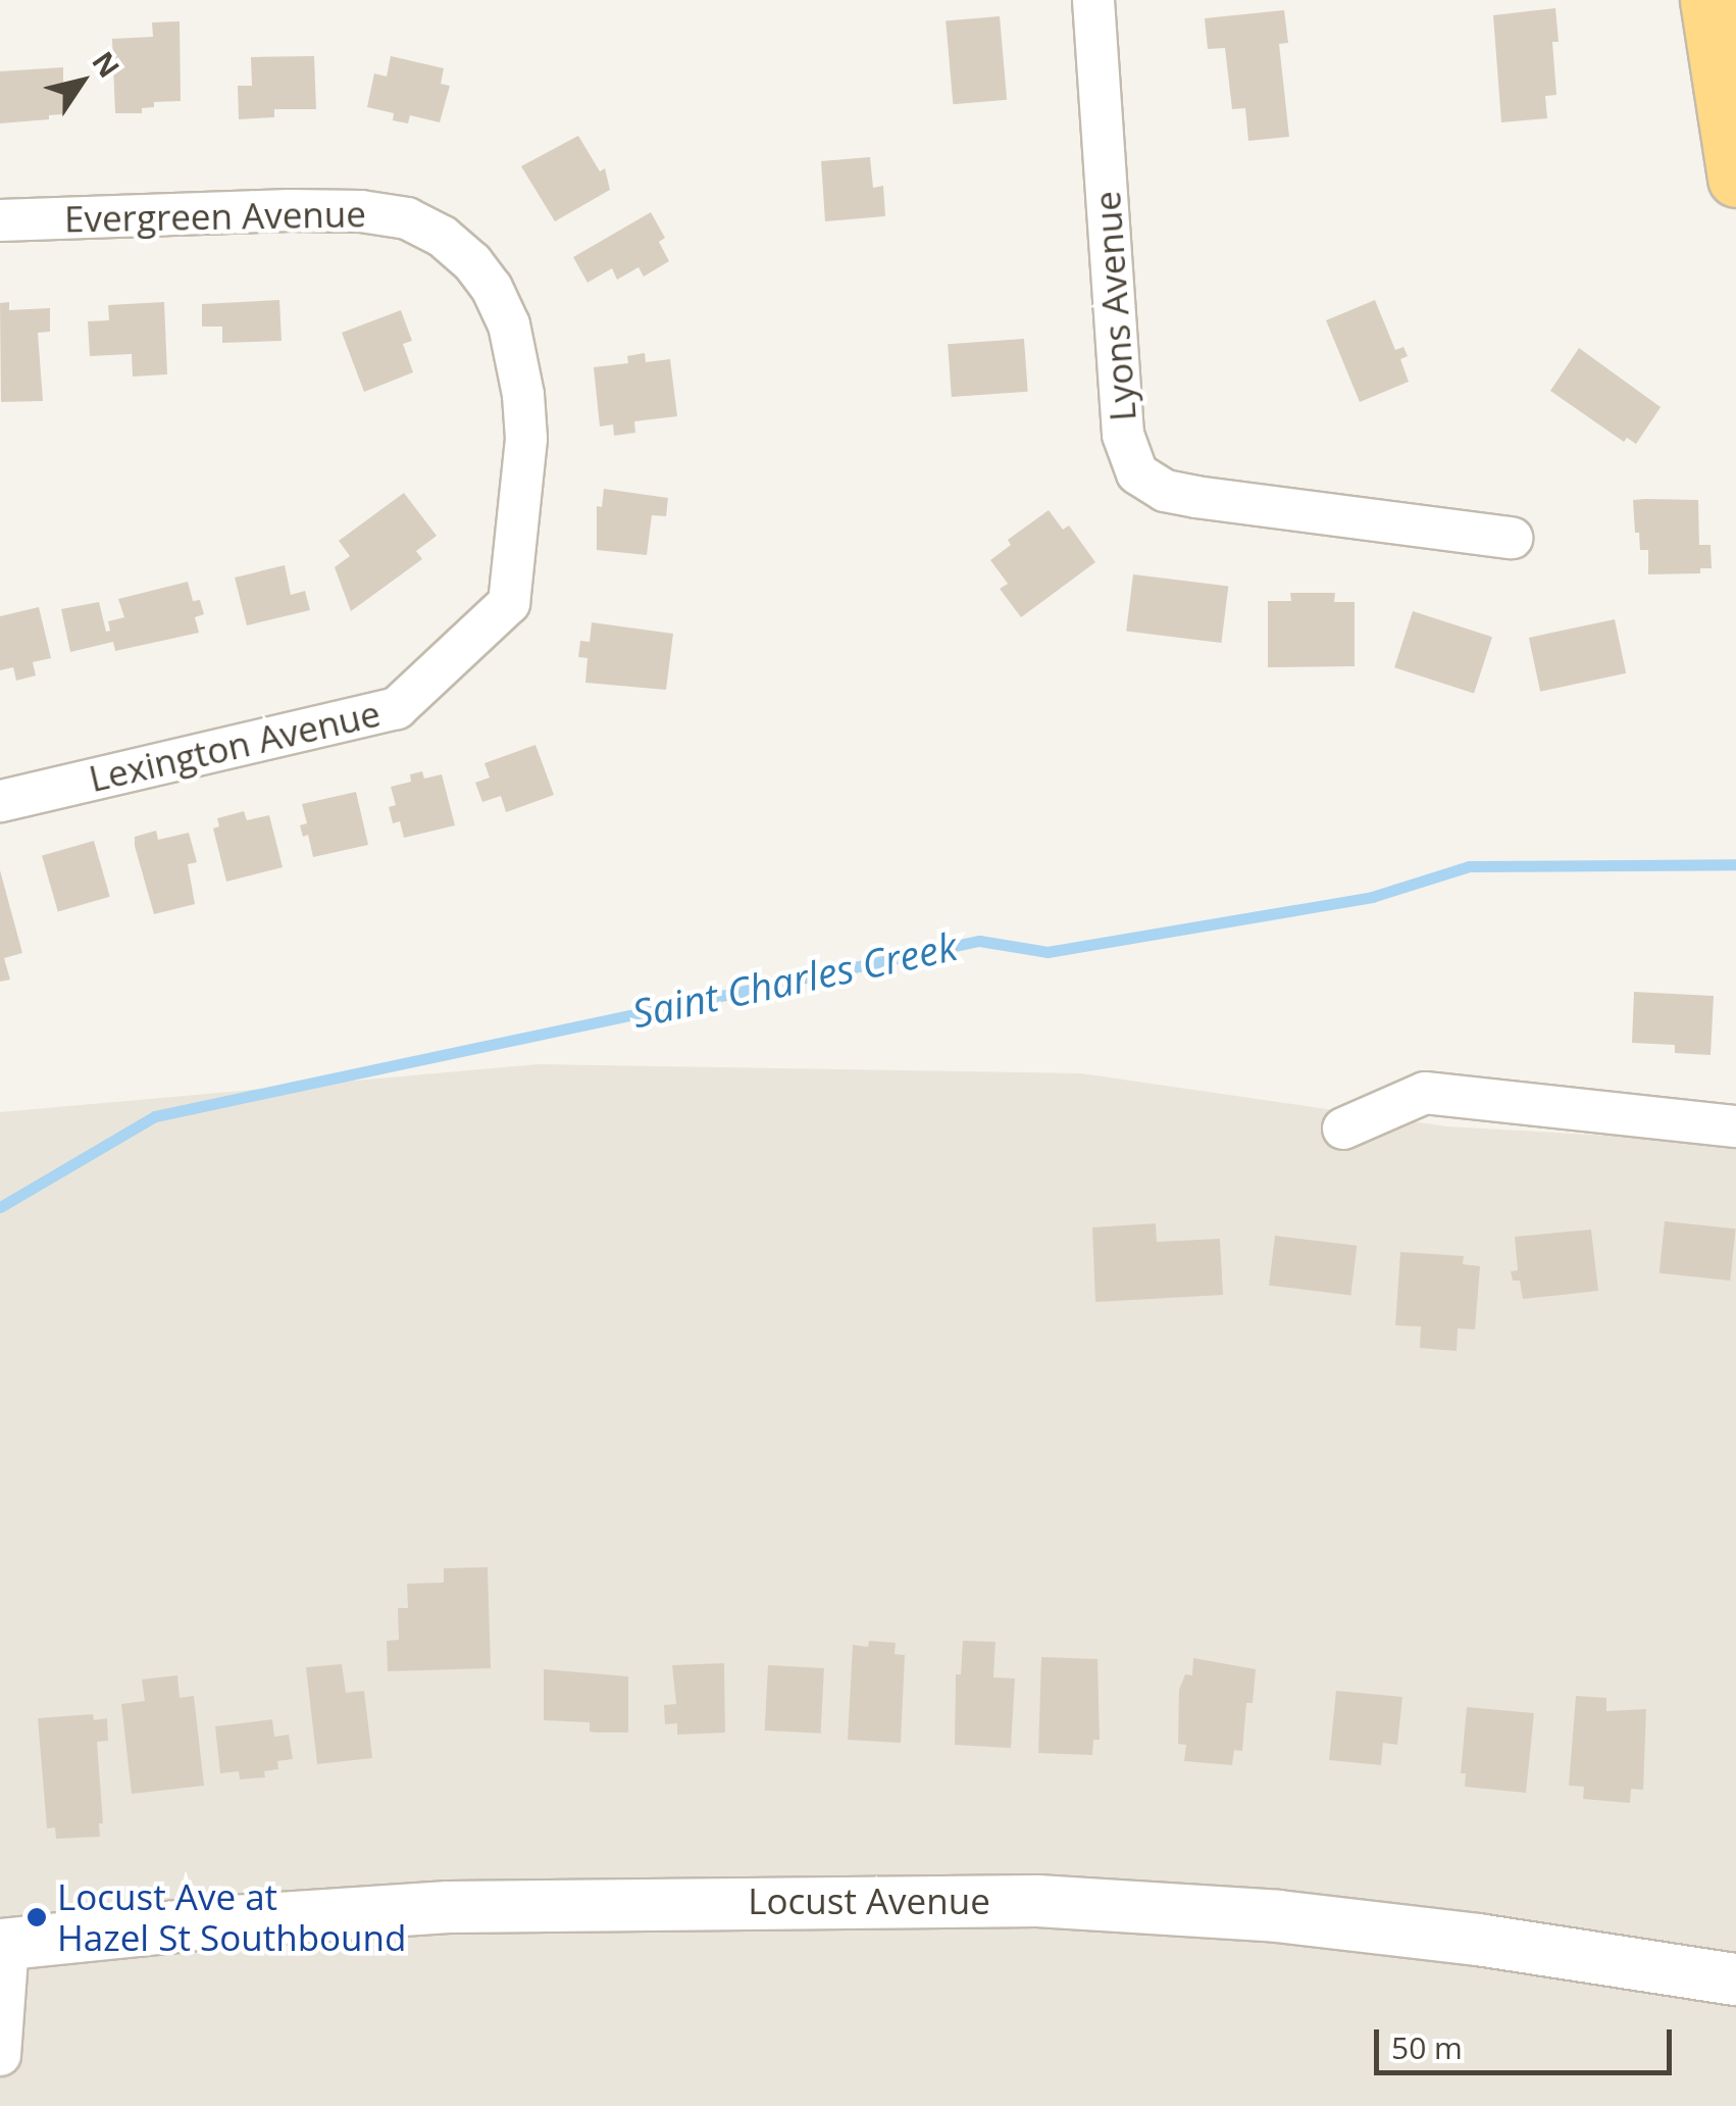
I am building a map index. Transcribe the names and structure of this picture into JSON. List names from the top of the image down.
{
  "streets": {
    "street": [
      "Evergreen Avenue",
      "Lyons Avenue",
      "Lexington Avenue",
      "Locust Avenue"
    ]
  },
  "crossings": [
    ["Evergreen Avenue", "Lexington Avenue"]
  ],
  "water": ["Saint Charles Creek"],
  "places": ["Locust Ave at Hazel St Southbound"],
  "scale_bar": "50 m",
  "north": "top right"
}
